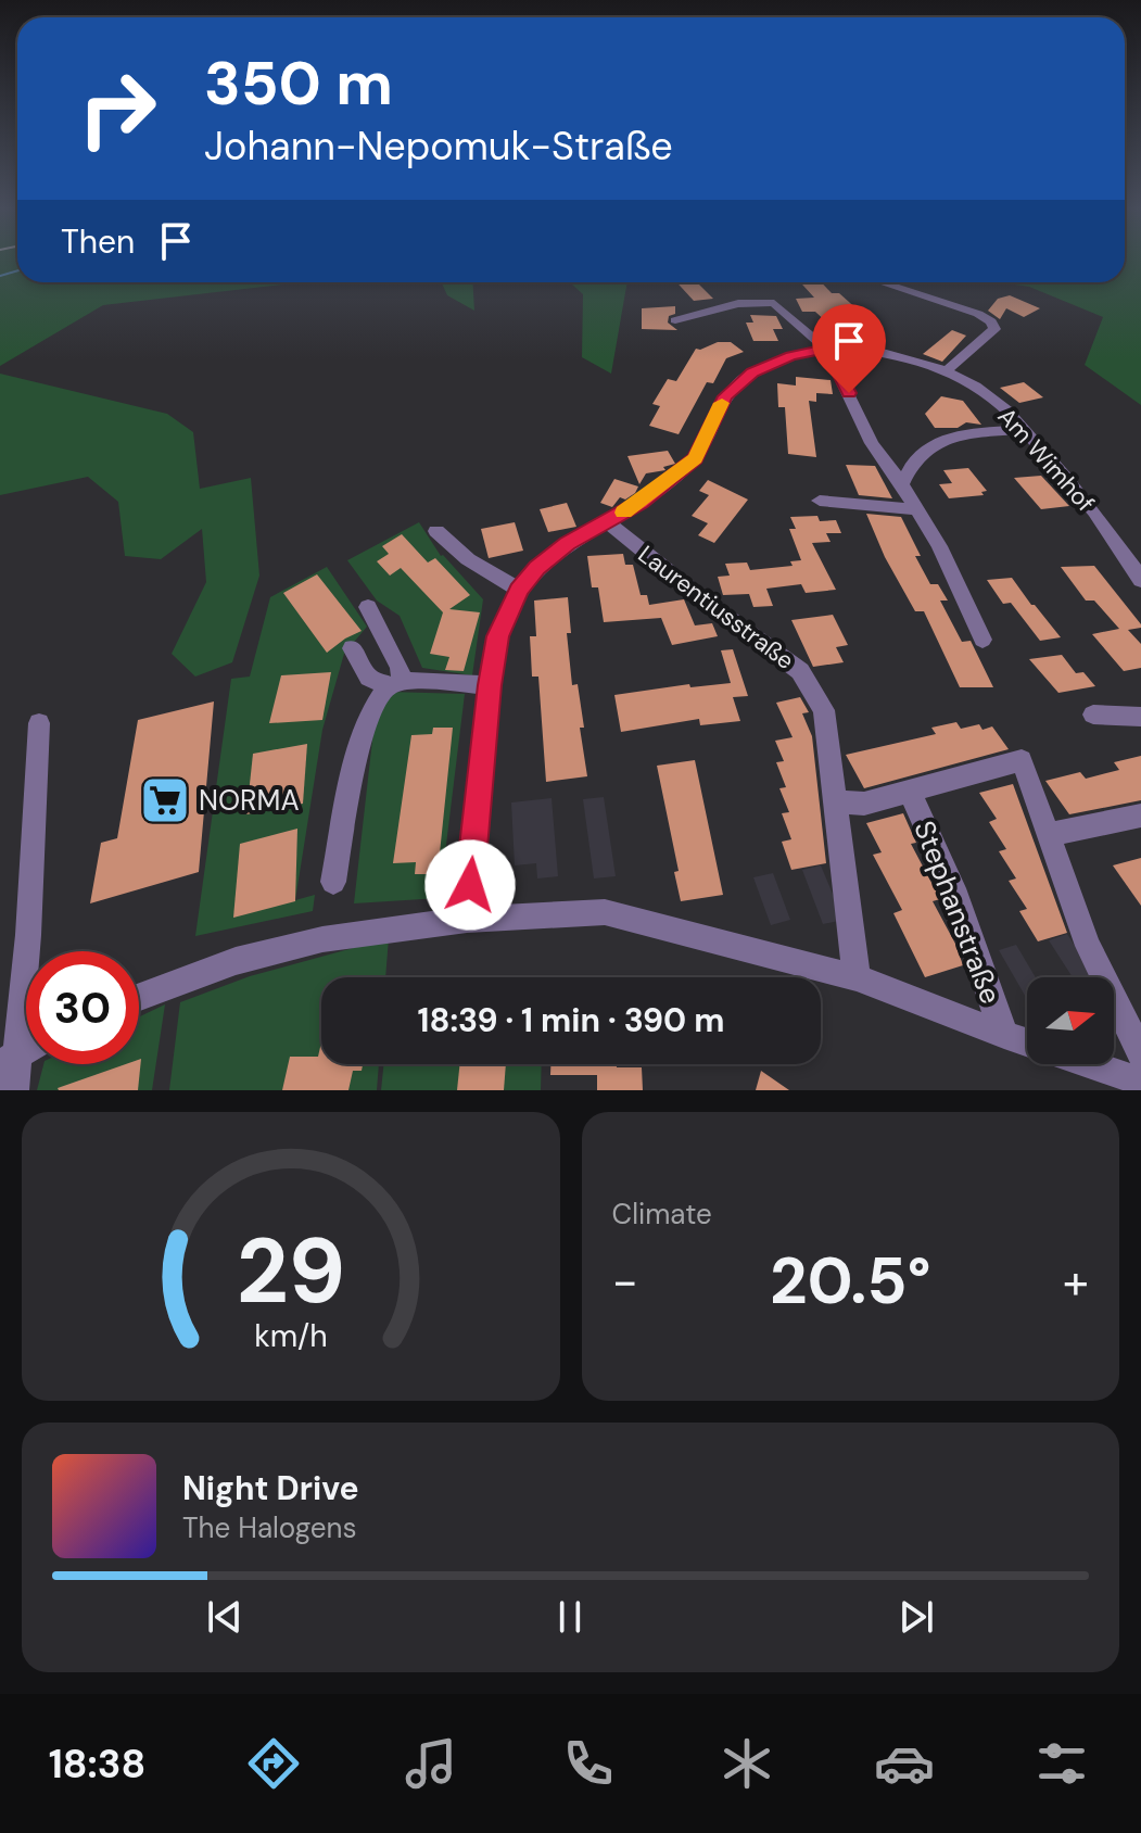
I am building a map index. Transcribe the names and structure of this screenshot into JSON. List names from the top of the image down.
{
  "streets": {
    "street": ["Am Wimhof", "Laurentiusstraße", "Stephanstraße"]
  },
  "crossings": [
    ["Am Wimhof", "Laurentiusstraße"],
    ["Am Wimhof", "Stephanstraße"],
    ["Laurentiusstraße", "Stephanstraße"]
  ],
  "places": {
    "supermarket": ["NORMA"]
  },
  "north": "right",
  "page": {
    "turn": ["350 m", "Johann-Nepomuk-Straße"],
    "then": "Then",
    "limit": "30",
    "trip": "18:39 · 1 min · 390 m",
    "tile": "Climate",
    "heat": ["−", "20.5°", "+"],
    "song": ["Night Drive", "The Halogens"],
    "tabs": "18:38",
    "gauge": ["29", "km/h"]
  }
}
